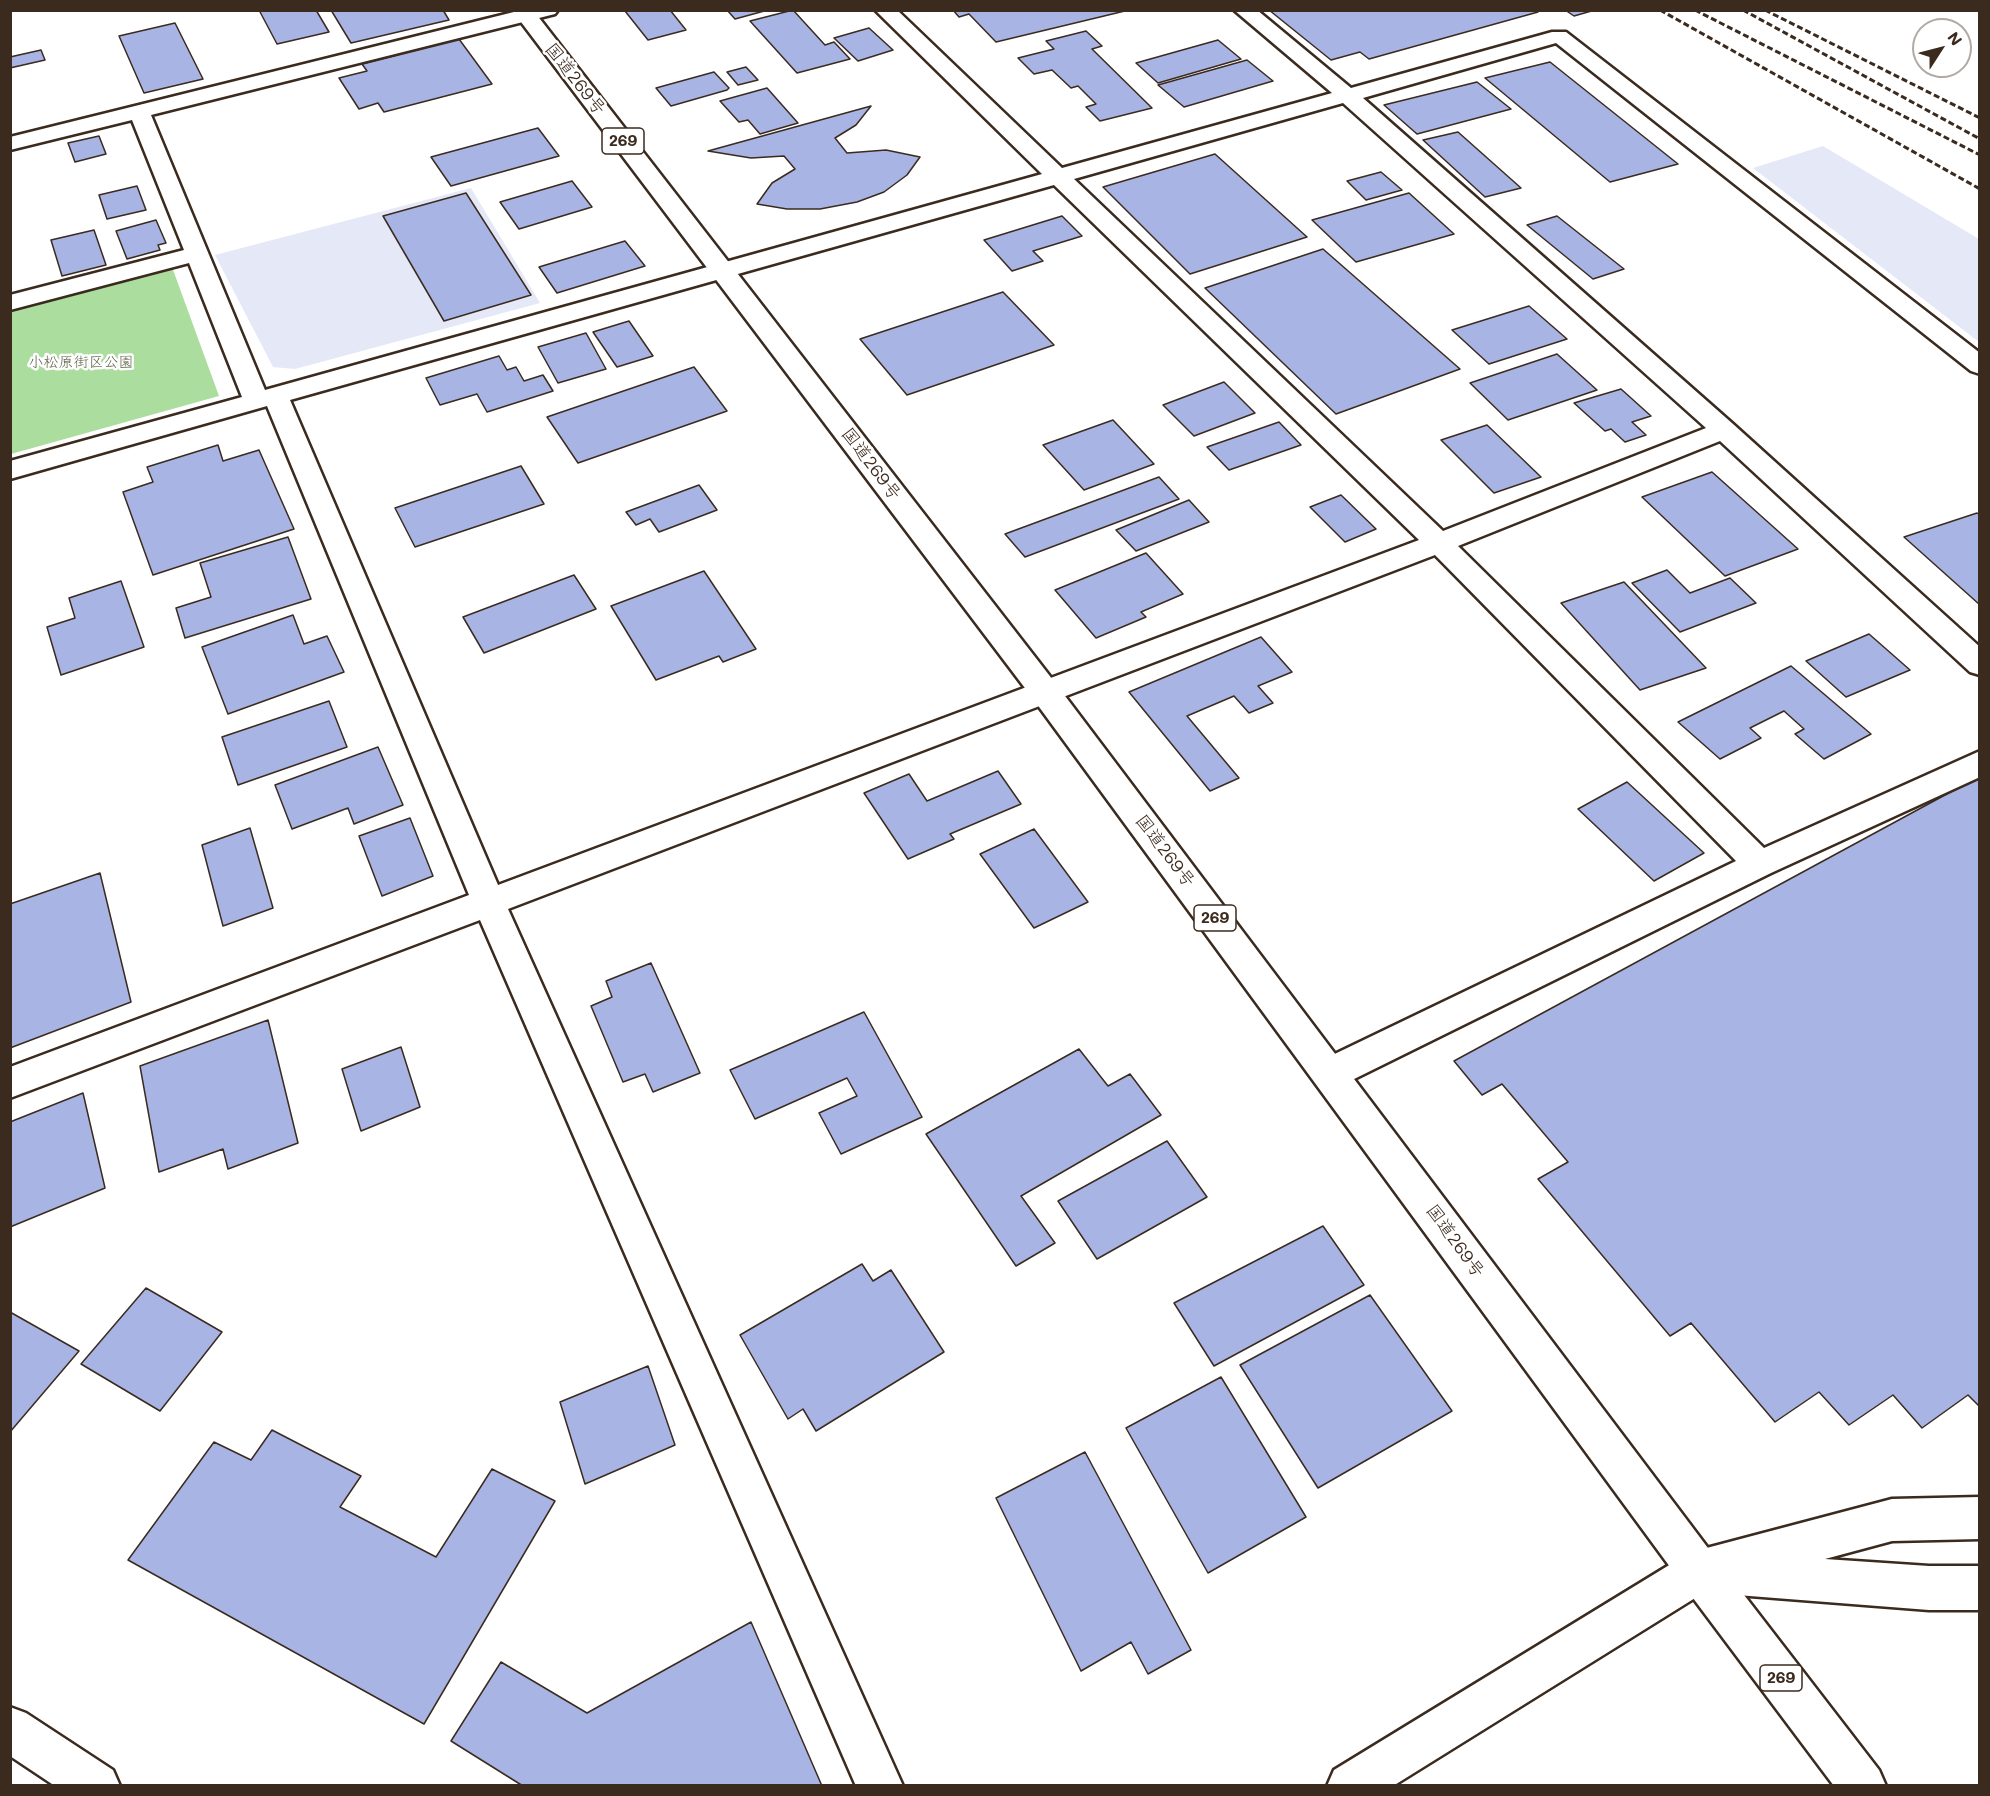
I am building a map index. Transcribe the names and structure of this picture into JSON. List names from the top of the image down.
{
  "streets": {
    "main road": ["国道269号", "269"]
  },
  "parks": ["小松原街区公園"],
  "north": "top right"
}
